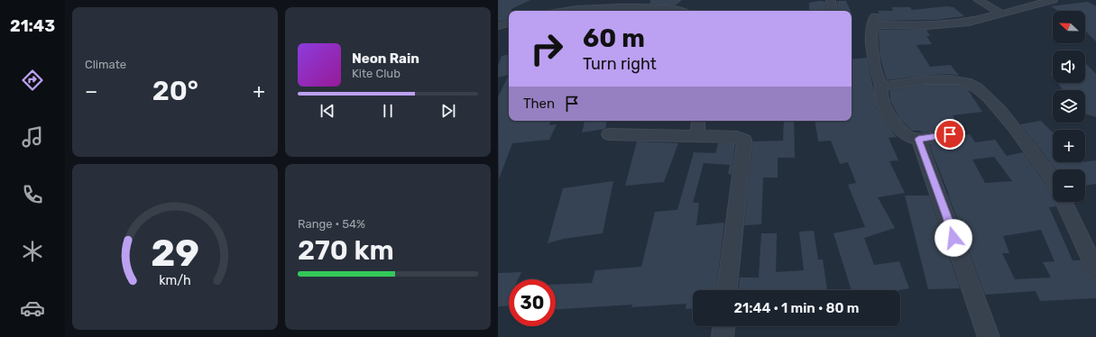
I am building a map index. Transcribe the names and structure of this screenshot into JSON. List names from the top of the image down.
{
  "north": "left",
  "page": {
    "tabs": "21:43",
    "tile": [
      "Climate",
      ["Range · 54%", "270 km"]
    ],
    "map_buttons": ["+", "−"],
    "turn": ["60 m", "Turn right"],
    "song": ["Neon Rain", "Kite Club"],
    "heat": ["−", "20°", "+"],
    "then": "Then",
    "limit": "30",
    "trip": "21:44 · 1 min · 80 m",
    "gauge": ["29", "km/h"]
  }
}
